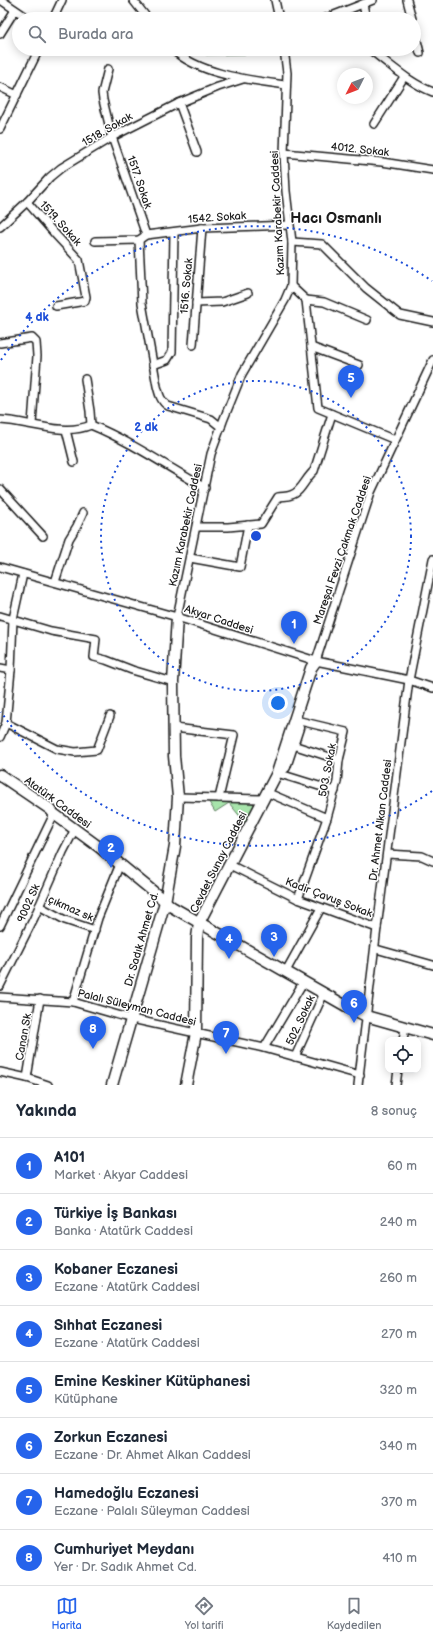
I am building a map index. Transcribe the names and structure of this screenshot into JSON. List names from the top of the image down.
{
  "streets": {
    "street": [
      "1518. Sokak",
      "4012. Sokak",
      "1517. Sokak",
      "Kazım Karabekir Caddesi",
      "1542. Sokak",
      "1519. Sokak",
      "1516. Sokak",
      "Mareşal Fevzi Çakmak Caddesi",
      "Akyar Caddesi",
      "503. Sokak",
      "Atatürk Caddesi",
      "Dr. Ahmet Alkan Caddesi",
      "Cevdet Sunay Caddesi",
      "Kadir Çavuş Sokak",
      "9002 Sk",
      "çıkmaz sk",
      "Dr. Sadık Ahmet Cd.",
      "Palalı Süleyman Caddesi",
      "502. Sokak",
      "Canan Sk"
    ]
  },
  "crossings": [
    ["1518. Sokak", "1517. Sokak"],
    ["1518. Sokak", "1519. Sokak"],
    ["4012. Sokak", "Kazım Karabekir Caddesi"],
    ["1517. Sokak", "1542. Sokak"],
    ["Kazım Karabekir Caddesi", "1542. Sokak"],
    ["Kazım Karabekir Caddesi", "Akyar Caddesi"],
    ["Kazım Karabekir Caddesi", "Dr. Sadık Ahmet Cd."],
    ["1542. Sokak", "1516. Sokak"],
    ["Mareşal Fevzi Çakmak Caddesi", "Akyar Caddesi"],
    ["Akyar Caddesi", "Dr. Ahmet Alkan Caddesi"],
    ["Akyar Caddesi", "Dr. Sadık Ahmet Cd."],
    ["503. Sokak", "Cevdet Sunay Caddesi"],
    ["Atatürk Caddesi", "Dr. Ahmet Alkan Caddesi"],
    ["Atatürk Caddesi", "Cevdet Sunay Caddesi"],
    ["Atatürk Caddesi", "9002 Sk"],
    ["Atatürk Caddesi", "Dr. Sadık Ahmet Cd."],
    ["Atatürk Caddesi", "502. Sokak"],
    ["Dr. Ahmet Alkan Caddesi", "Kadir Çavuş Sokak"],
    ["Dr. Ahmet Alkan Caddesi", "Palalı Süleyman Caddesi"],
    ["Cevdet Sunay Caddesi", "Kadir Çavuş Sokak"],
    ["Cevdet Sunay Caddesi", "Palalı Süleyman Caddesi"],
    ["9002 Sk", "çıkmaz sk"],
    ["Dr. Sadık Ahmet Cd.", "Palalı Süleyman Caddesi"],
    ["Palalı Süleyman Caddesi", "502. Sokak"],
    ["Palalı Süleyman Caddesi", "Canan Sk"]
  ],
  "districts": ["Hacı Osmanlı"],
  "north": "bottom left",
  "page": {
    "search": "Burada ara",
    "pins": [
      "5",
      "1",
      "2",
      "3",
      "4",
      "6",
      "8",
      "7"
    ],
    "heading": ["Yakında", "8 sonuç"],
    "list": [
      {
        "mark": "1",
        "name": "A101",
        "note": "Market · Akyar Caddesi",
        "value": "60 m"
      },
      {
        "mark": "2",
        "name": "Türkiye İş Bankası",
        "note": "Banka · Atatürk Caddesi",
        "value": "240 m"
      },
      {
        "mark": "3",
        "name": "Kobaner Eczanesi",
        "note": "Eczane · Atatürk Caddesi",
        "value": "260 m"
      },
      {
        "mark": "4",
        "name": "Sıhhat Eczanesi",
        "note": "Eczane · Atatürk Caddesi",
        "value": "270 m"
      },
      {
        "mark": "5",
        "name": "Emine Keskiner Kütüphanesi",
        "note": "Kütüphane",
        "value": "320 m"
      },
      {
        "mark": "6",
        "name": "Zorkun Eczanesi",
        "note": "Eczane · Dr. Ahmet Alkan Caddesi",
        "value": "340 m"
      },
      {
        "mark": "7",
        "name": "Hamedoğlu Eczanesi",
        "note": "Eczane · Palalı Süleyman Caddesi",
        "value": "370 m"
      },
      {
        "mark": "8",
        "name": "Cumhuriyet Meydanı",
        "note": "Yer · Dr. Sadık Ahmet Cd.",
        "value": "410 m"
      }
    ],
    "nav": ["Harita", "Yol tarifi", "Kaydedilen"]
  },
  "rings": ["4 dk", "2 dk"]
}
